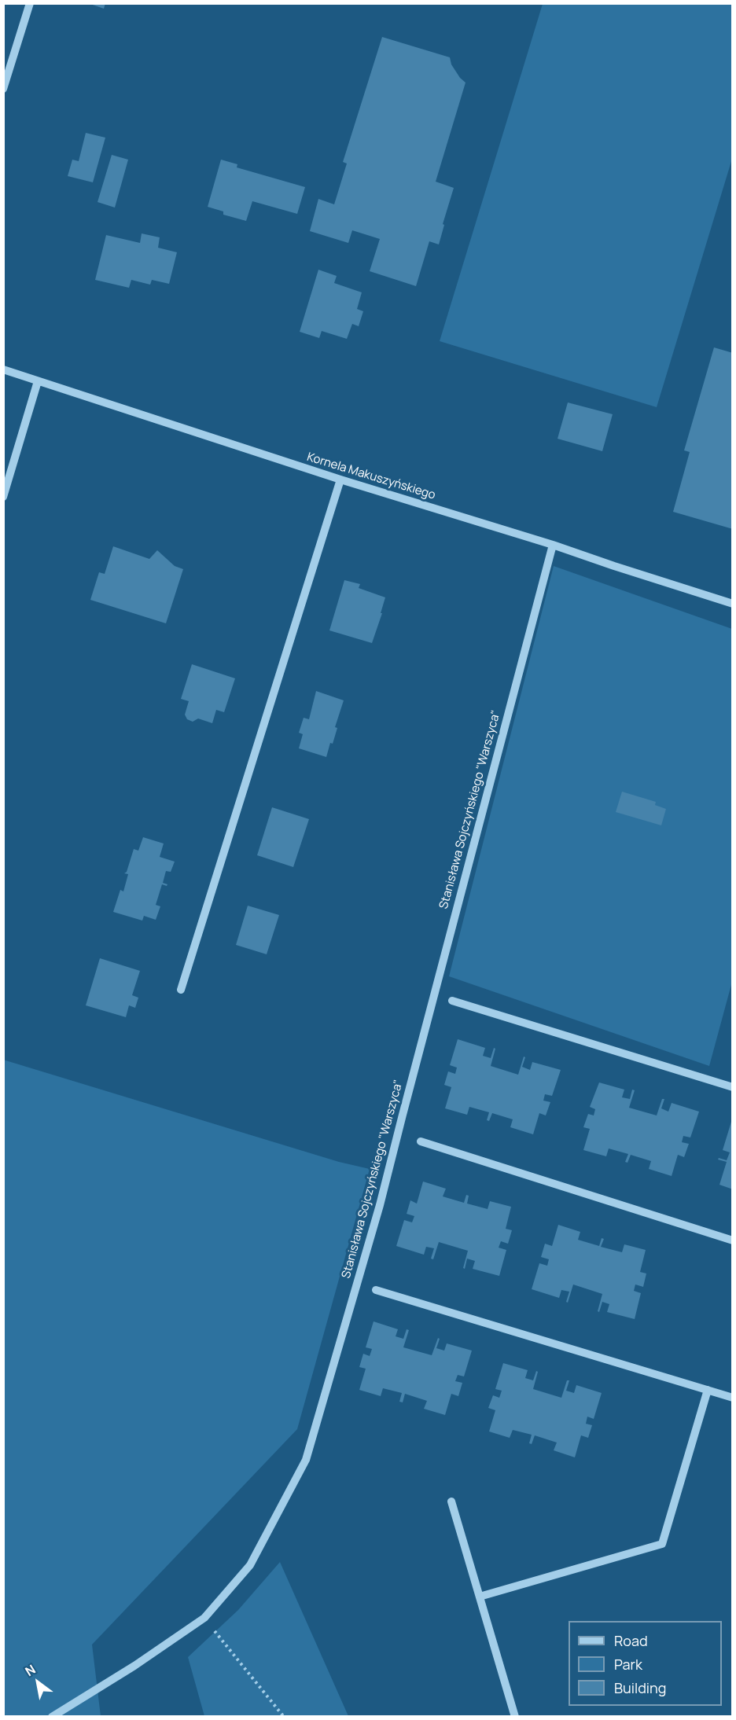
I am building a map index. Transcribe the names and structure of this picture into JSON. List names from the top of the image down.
{
  "streets": {
    "street": ["Kornela Makuszyńskiego", "Stanisława Sojczyńskiego \"Warszyca\""]
  },
  "crossings": [
    ["Kornela Makuszyńskiego", "Stanisława Sojczyńskiego \"Warszyca\""]
  ],
  "legend": ["Road", "Park", "Building"],
  "north": "top left"
}
